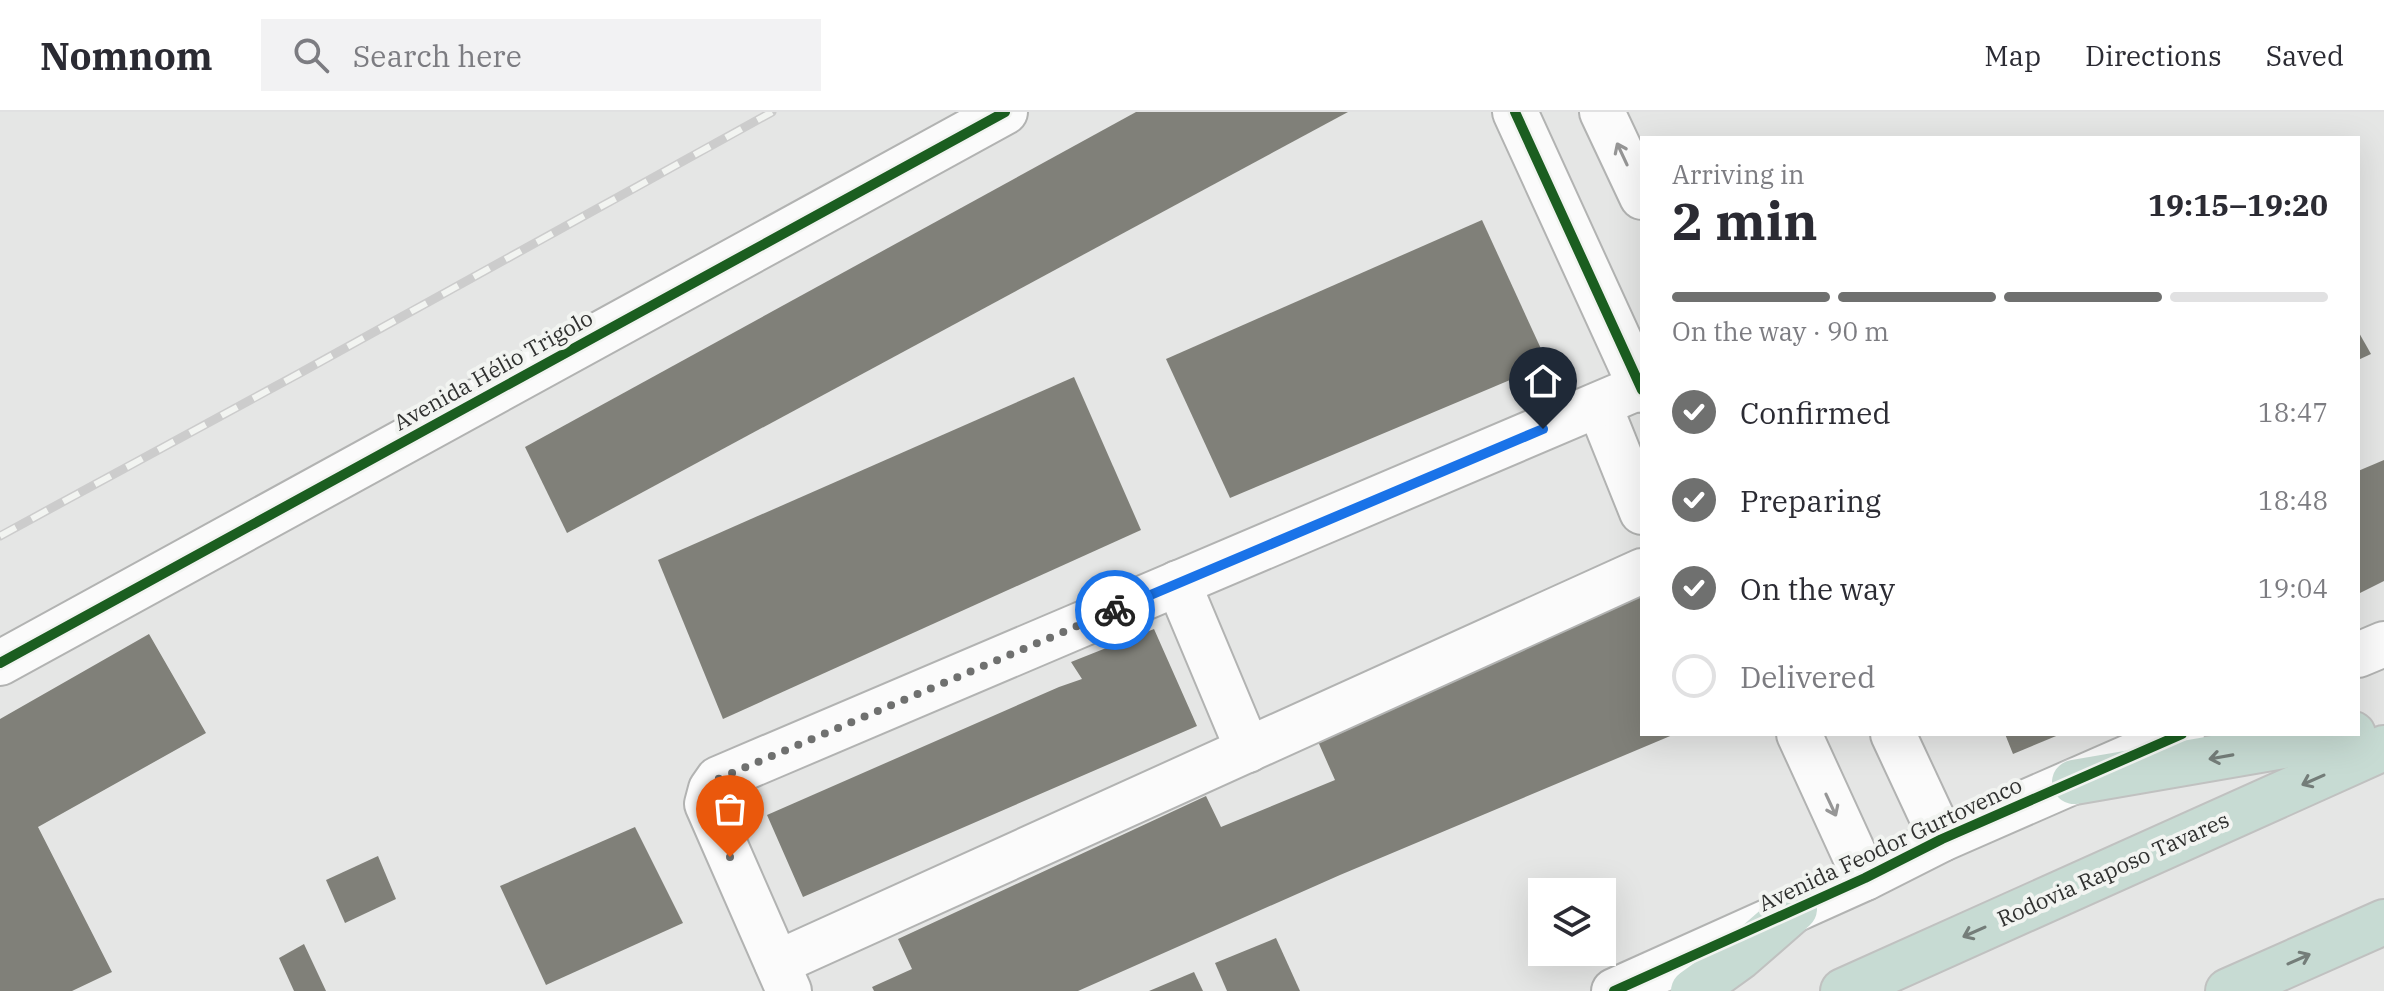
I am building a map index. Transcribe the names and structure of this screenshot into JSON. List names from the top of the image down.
{
  "streets": {
    "highway": ["Rodovia Raposo Tavares"],
    "street": ["Avenida Hélio Trigolo", "Avenida Feodor Gurtovenco"]
  },
  "page": {
    "header": "Nomnom",
    "search": "Search here",
    "nav": ["Map", "Directions", "Saved"],
    "heading": ["2 min", "Arriving in", "19:15–19:20"],
    "bar": "On the way · 90 m",
    "list": [
      ["Confirmed", "18:47"],
      ["Preparing", "18:48"],
      ["On the way", "19:04"],
      "Delivered"
    ]
  }
}
